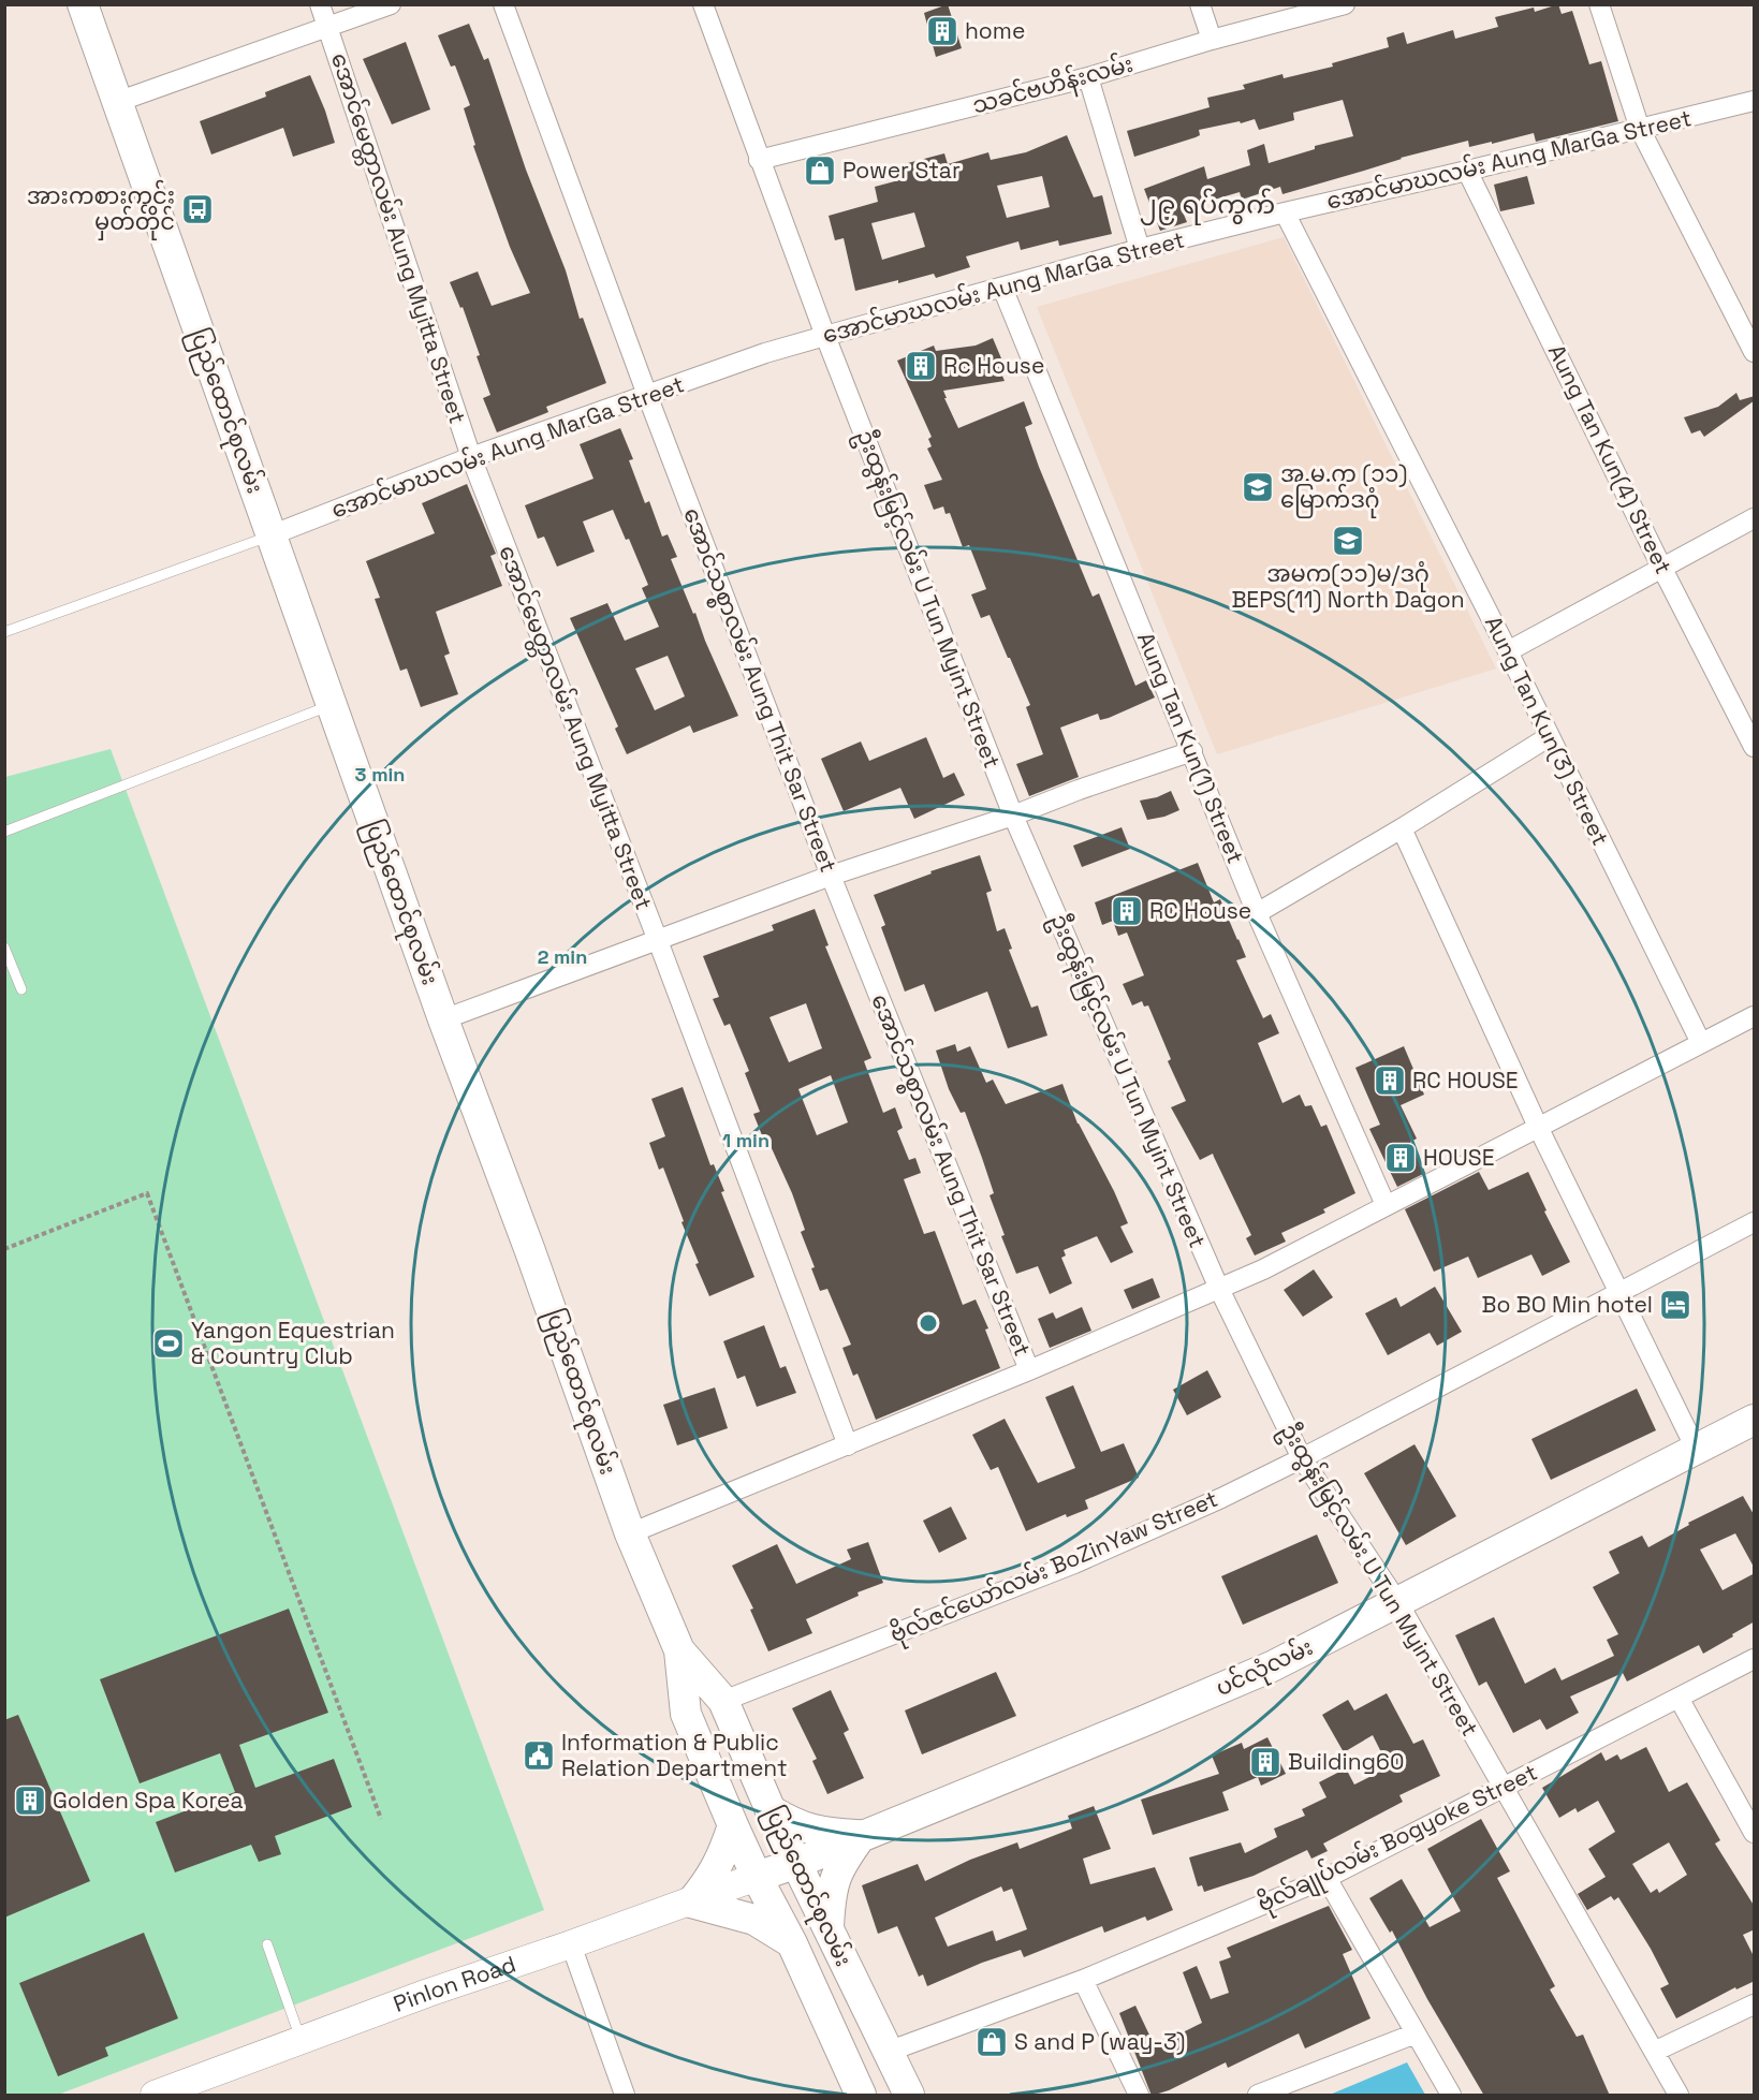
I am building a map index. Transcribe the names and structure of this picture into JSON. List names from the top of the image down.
{
  "streets": {
    "main road": ["ပြည်ထောင်စုလမ်း", "ပင်လုံလမ်း", "Pinlon Road"],
    "street": [
      "သခင်ဗဟိန်းလမ်း",
      "အောင်မာဃလမ်း Aung MarGa Street",
      "အောင်မေတ္တာလမ်း Aung Myitta Street",
      "Aung Tan Kun(4) Street",
      "ဦးထွန်းမြင့်လမ်း U Tun Myint Street",
      "အောင်သစ္စာလမ်း Aung Thit Sar Street",
      "Aung Tan Kun(3) Street",
      "Aung Tan Kun(1) Street",
      "ဗိုလ်ဇင်ယော်လမ်း BoZinYaw Street",
      "ဗိုလ်ချုပ်လမ်း Bogyoke Street"
    ]
  },
  "crossings": [
    ["သခင်ဗဟိန်းလမ်း", "ဦးထွန်းမြင့်လမ်း U Tun Myint Street"],
    ["အောင်မာဃလမ်း Aung MarGa Street", "အောင်မေတ္တာလမ်း Aung Myitta Street"],
    ["အောင်မာဃလမ်း Aung MarGa Street", "ပြည်ထောင်စုလမ်း"],
    ["အောင်မာဃလမ်း Aung MarGa Street", "Aung Tan Kun(4) Street"],
    ["အောင်မာဃလမ်း Aung MarGa Street", "ဦးထွန်းမြင့်လမ်း U Tun Myint Street"],
    ["အောင်မာဃလမ်း Aung MarGa Street", "အောင်သစ္စာလမ်း Aung Thit Sar Street"],
    ["အောင်မာဃလမ်း Aung MarGa Street", "Aung Tan Kun(3) Street"],
    ["အောင်မာဃလမ်း Aung MarGa Street", "Aung Tan Kun(1) Street"],
    ["ပြည်ထောင်စုလမ်း", "ဗိုလ်ဇင်ယော်လမ်း BoZinYaw Street"],
    ["ပြည်ထောင်စုလမ်း", "ပင်လုံလမ်း"],
    ["ပြည်ထောင်စုလမ်း", "ဗိုလ်ချုပ်လမ်း Bogyoke Street"],
    ["ပြည်ထောင်စုလမ်း", "Pinlon Road"],
    ["ဦးထွန်းမြင့်လမ်း U Tun Myint Street", "ဗိုလ်ဇင်ယော်လမ်း BoZinYaw Street"],
    ["ဦးထွန်းမြင့်လမ်း U Tun Myint Street", "ပင်လုံလမ်း"],
    ["ဦးထွန်းမြင့်လမ်း U Tun Myint Street", "ဗိုလ်ချုပ်လမ်း Bogyoke Street"],
    ["ပင်လုံလမ်း", "Pinlon Road"]
  ],
  "districts": ["၂၉ ရပ်ကွက်"],
  "places": {
    "building": [
      "home",
      "Rc House",
      "RC House",
      "RC HOUSE",
      "HOUSE",
      "Building60",
      "Golden Spa Korea"
    ],
    "shop": ["Power Star", "S and P (way-3)"],
    "bus stop": ["အားကစားကွင်း မှတ်တိုင်"],
    "school or university": ["အ.မ.က (၁၁) မြောက်ဒဂုံ", "အမက(၁၁)မ/ဒဂုံ BEPS(11) North Dagon"],
    "hotel": ["Bo BO Min hotel"],
    "sports": ["Yangon Equestrian & Country Club"],
    "public building": ["Information & Public Relation Department"]
  },
  "rings": ["3 min", "2 min", "1 min"]
}
